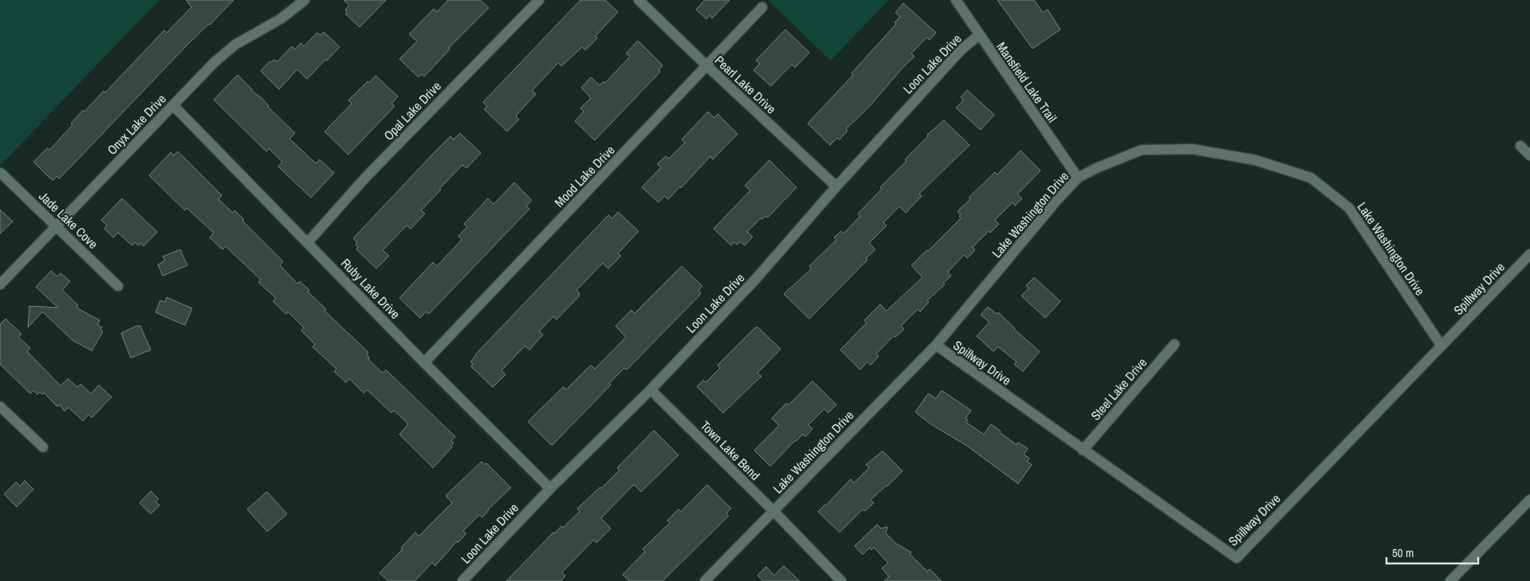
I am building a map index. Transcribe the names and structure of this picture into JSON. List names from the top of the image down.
{
  "streets": {
    "street": [
      "Loon Lake Drive",
      "Mansfield Lake Trail",
      "Pearl Lake Drive",
      "Opal Lake Drive",
      "Onyx Lake Drive",
      "Mood Lake Drive",
      "Lake Washington Drive",
      "Jade Lake Cove",
      "Ruby Lake Drive",
      "Spillway Drive",
      "Steel Lake Drive",
      "Town Lake Bend"
    ]
  },
  "crossings": [
    ["Loon Lake Drive", "Mansfield Lake Trail"],
    ["Loon Lake Drive", "Pearl Lake Drive"],
    ["Loon Lake Drive", "Ruby Lake Drive"],
    ["Loon Lake Drive", "Town Lake Bend"],
    ["Mansfield Lake Trail", "Lake Washington Drive"],
    ["Pearl Lake Drive", "Mood Lake Drive"],
    ["Opal Lake Drive", "Ruby Lake Drive"],
    ["Onyx Lake Drive", "Jade Lake Cove"],
    ["Onyx Lake Drive", "Ruby Lake Drive"],
    ["Mood Lake Drive", "Ruby Lake Drive"],
    ["Lake Washington Drive", "Spillway Drive"],
    ["Lake Washington Drive", "Town Lake Bend"],
    ["Spillway Drive", "Steel Lake Drive"]
  ],
  "scale_bar": "50 m"
}
